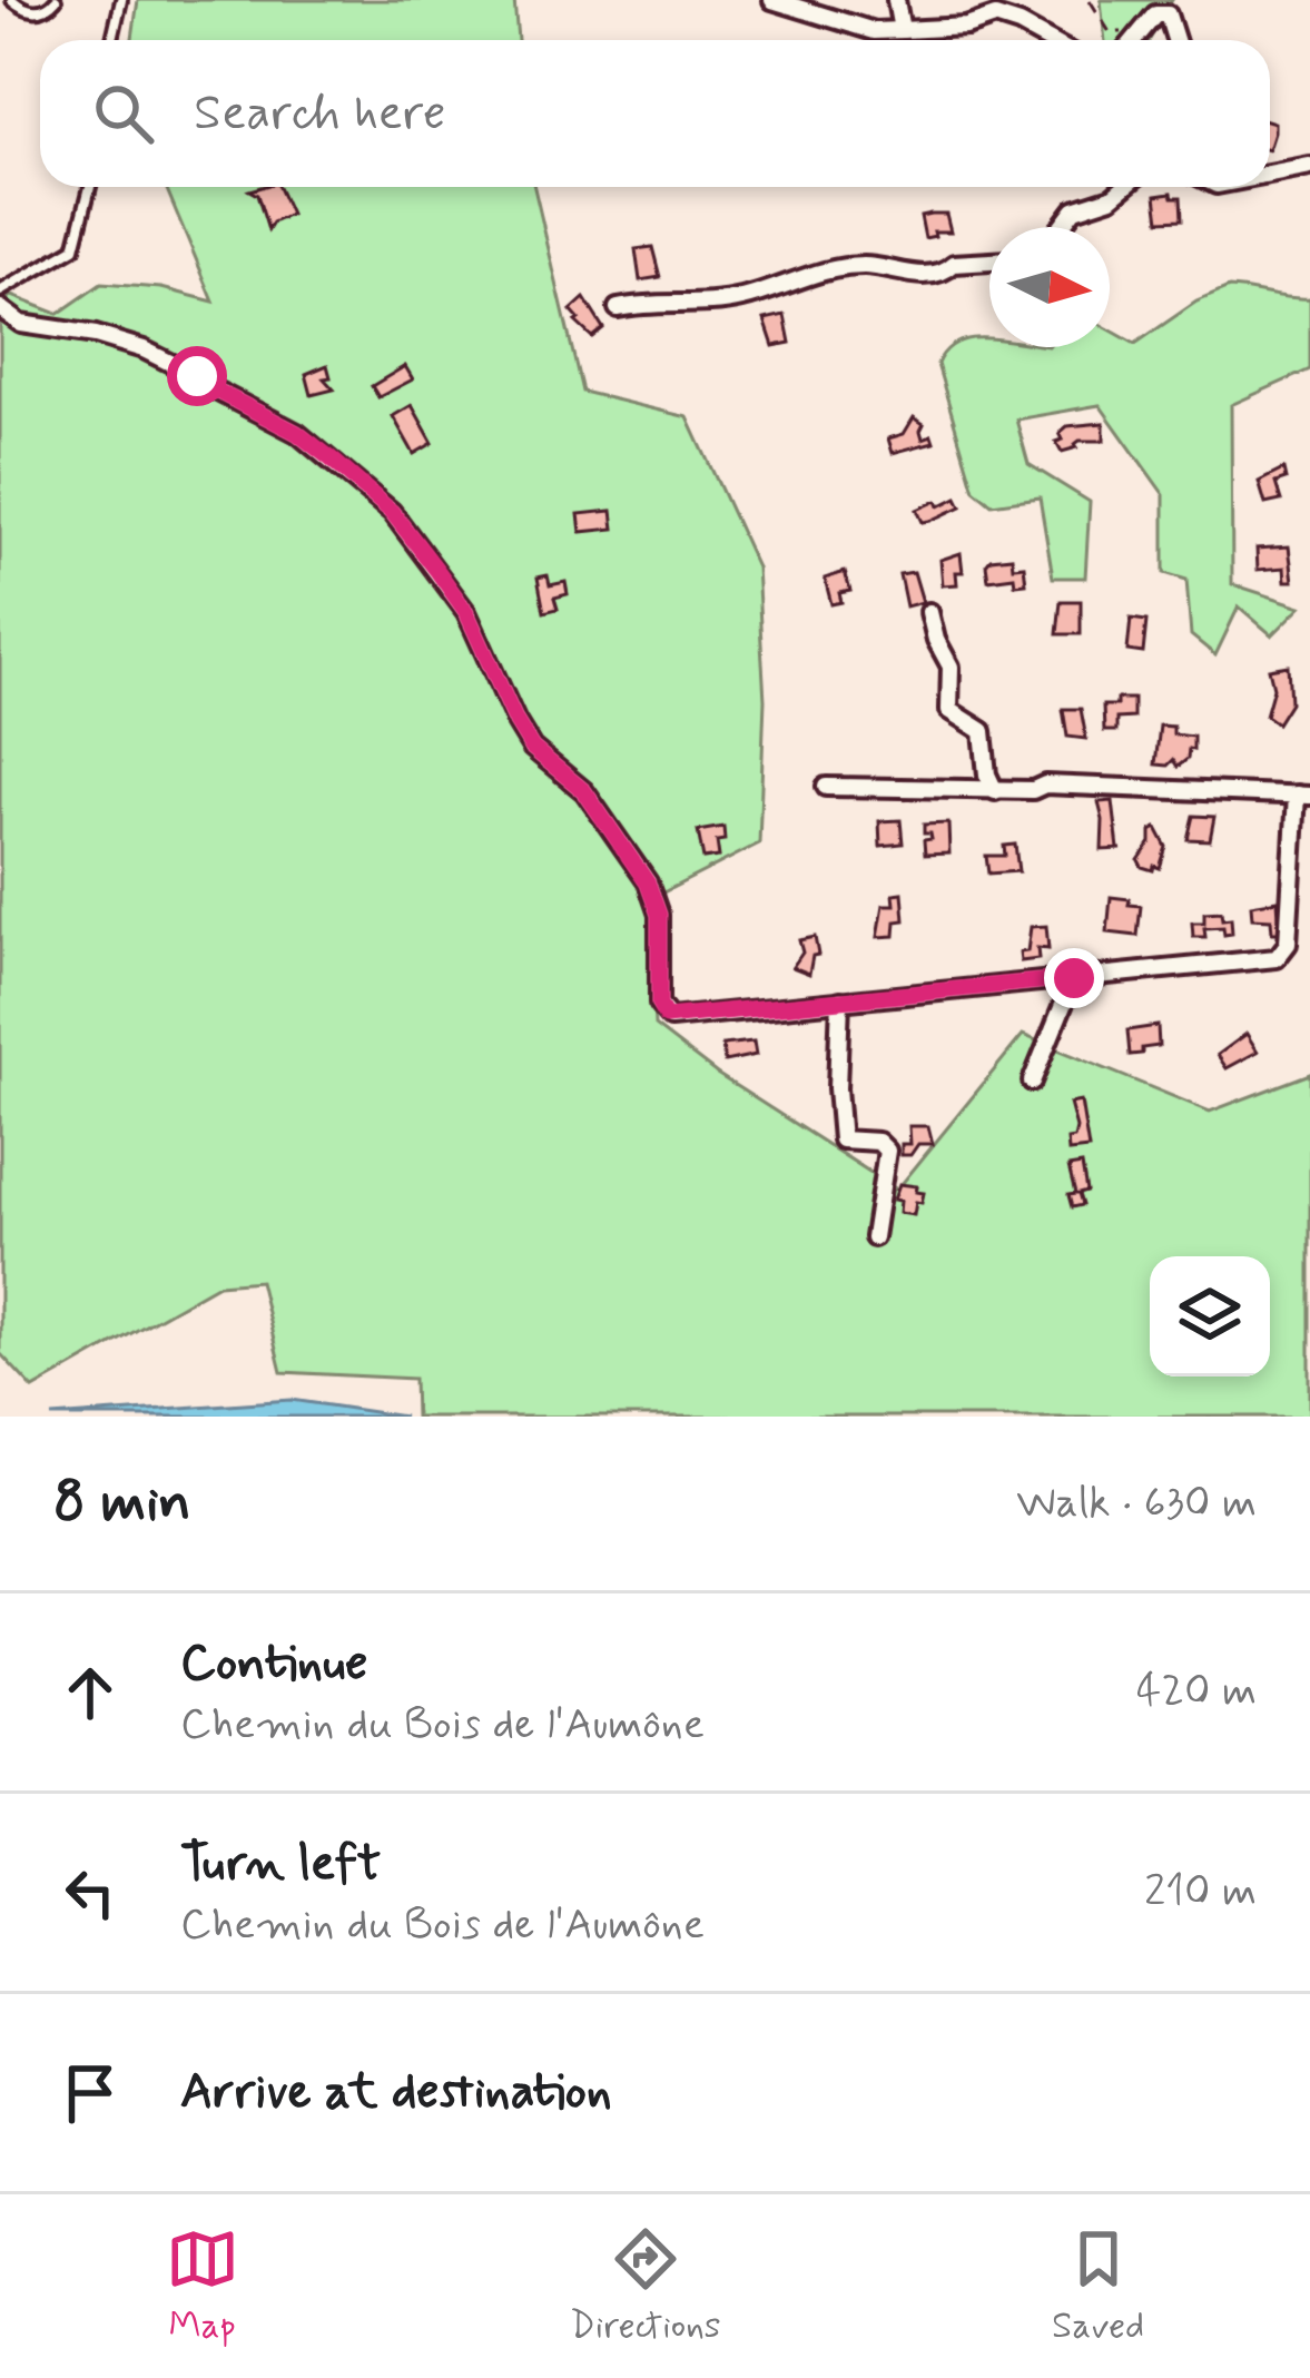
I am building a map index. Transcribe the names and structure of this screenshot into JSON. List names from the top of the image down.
{
  "north": "right",
  "page": {
    "search": "Search here",
    "heading": ["8 min", "Walk · 630 m"],
    "list": [
      ["Continue", "Chemin du Bois de l'Aumône", "420 m"],
      ["Turn left", "Chemin du Bois de l'Aumône", "210 m"],
      "Arrive at destination"
    ],
    "nav": ["Map", "Directions", "Saved"]
  }
}
